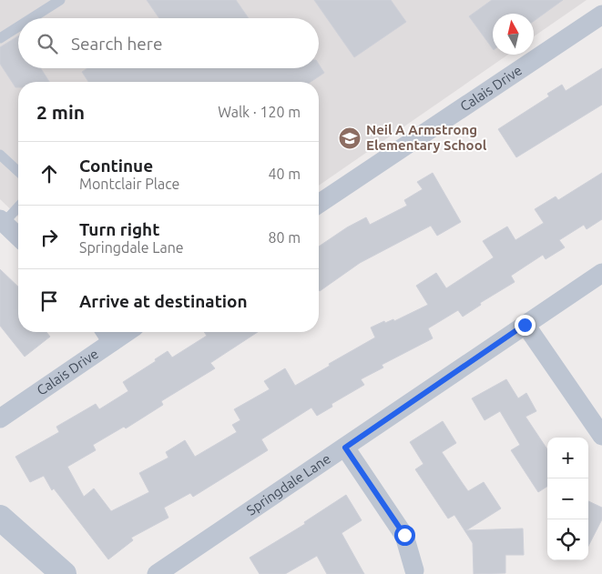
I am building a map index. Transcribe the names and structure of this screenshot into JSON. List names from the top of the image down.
{
  "streets": {
    "street": ["Calais Drive", "Springdale Lane"]
  },
  "places": {
    "school or university": ["Neil A Armstrong Elementary School"]
  },
  "north": "top",
  "page": {
    "search": "Search here",
    "heading": ["2 min", "Walk · 120 m"],
    "list": [
      ["Continue", "Montclair Place", "40 m"],
      ["Turn right", "Springdale Lane", "80 m"],
      "Arrive at destination"
    ],
    "map_buttons": ["+", "−"]
  }
}
